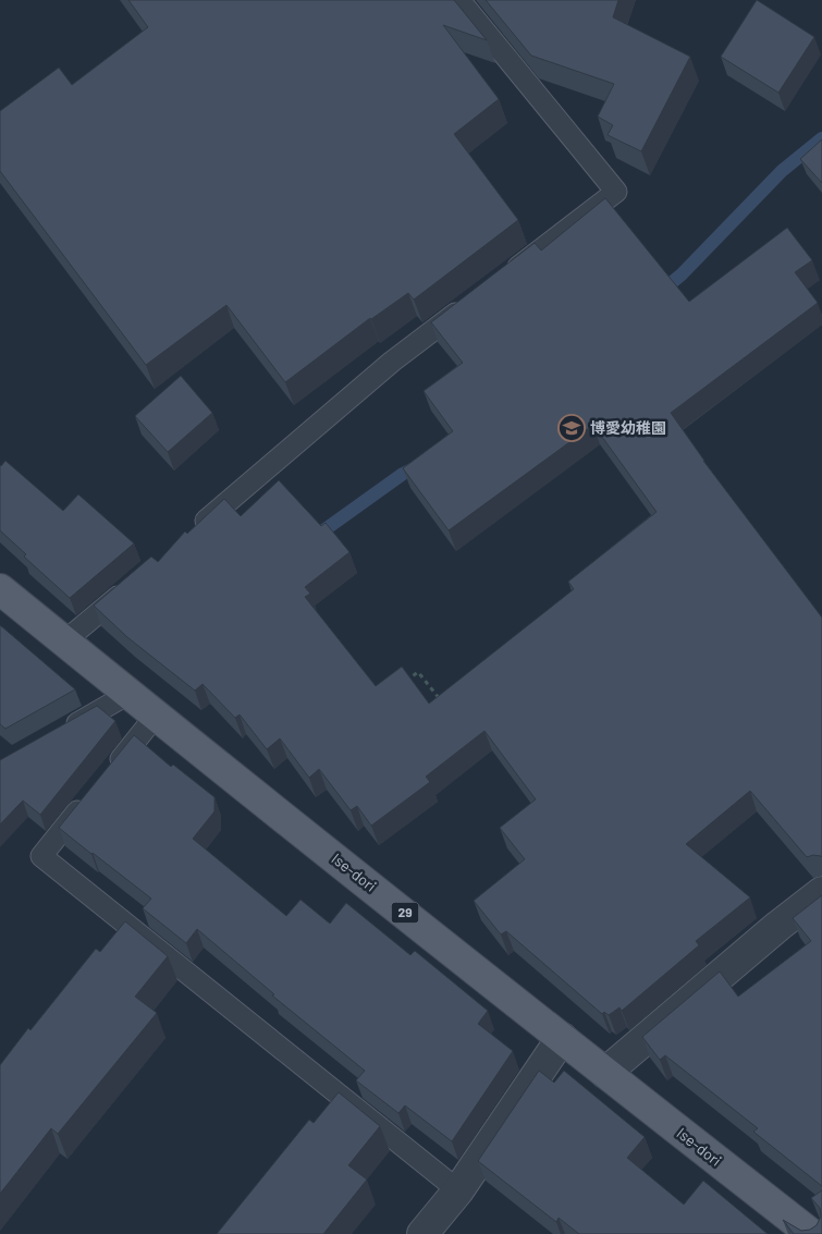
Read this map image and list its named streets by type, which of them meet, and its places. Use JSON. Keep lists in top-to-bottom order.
{
  "streets": {
    "main road": ["Ise-dori", "29"]
  },
  "places": {
    "school or university": ["博愛幼稚園"]
  }
}
